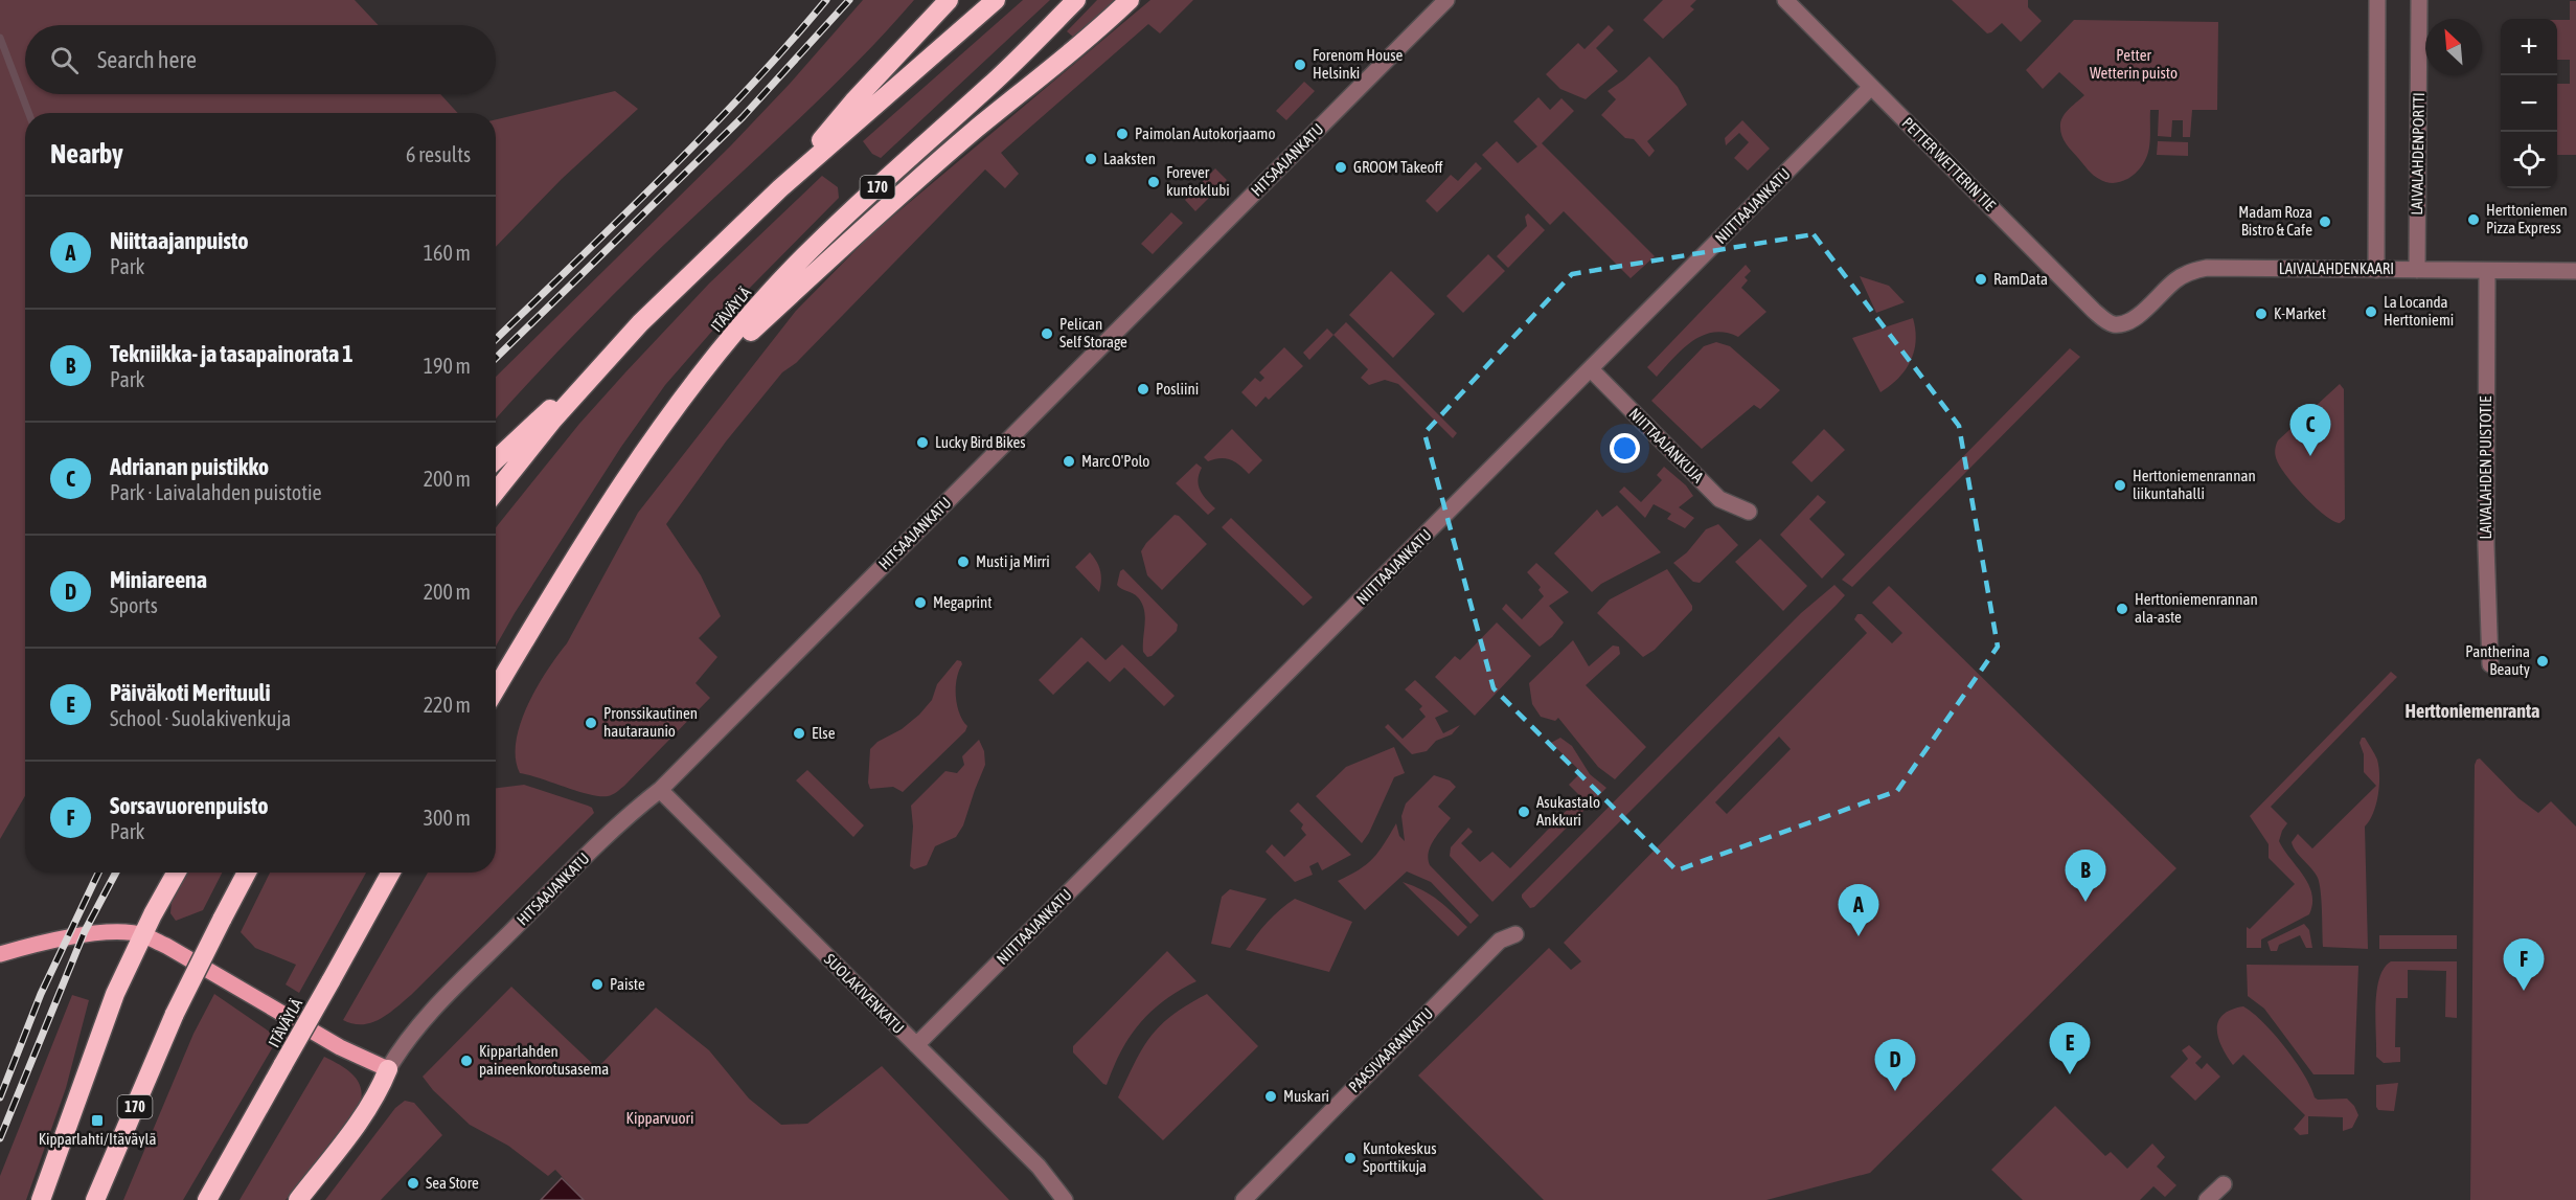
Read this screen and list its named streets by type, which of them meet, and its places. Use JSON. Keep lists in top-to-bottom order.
{
  "streets": {
    "highway": ["170", "ITÄVÄYLÄ"],
    "street": [
      "LAIVALAHDENPORTTI",
      "HITSAAJANKATU",
      "PETTER WETTERIN TIE",
      "NIITTAAJANKATU",
      "LAIVALAHDENKAARI",
      "NIITTAAJANKUJA",
      "LAIVALAHDEN PUISTOTIE",
      "SUOLAKIVENKATU",
      "PAASIVAARANKATU"
    ]
  },
  "crossings": [
    ["LAIVALAHDENPORTTI", "LAIVALAHDENKAARI"],
    ["HITSAAJANKATU", "SUOLAKIVENKATU"],
    ["PETTER WETTERIN TIE", "NIITTAAJANKATU"],
    ["PETTER WETTERIN TIE", "LAIVALAHDENKAARI"],
    ["NIITTAAJANKATU", "NIITTAAJANKUJA"],
    ["NIITTAAJANKATU", "SUOLAKIVENKATU"],
    ["LAIVALAHDENKAARI", "LAIVALAHDEN PUISTOTIE"]
  ],
  "districts": ["Herttoniemenranta"],
  "parks": ["Petter Wetterin puisto", "Kipparvuori"],
  "places": {
    "other": [
      "Forenom House Helsinki",
      "Paimolan Autokorjaamo",
      "Laaksten",
      "GROOM Takeoff",
      "Forever kuntoklubi",
      "Herttoniemen Pizza Express",
      "Madam Roza Bistro & Cafe",
      "RamData",
      "La Locanda Herttoniemi",
      "K-Market",
      "Pelican Self Storage",
      "Posliini",
      "Lucky Bird Bikes",
      "Marc O'Polo",
      "Herttoniemenrannan liikuntahalli",
      "Musti ja Mirri",
      "Megaprint",
      "Herttoniemenrannan ala-aste",
      "Pantherina Beauty",
      "Pronssikautinen hautaraunio",
      "Else",
      "Asukastalo Ankkuri",
      "Paiste",
      "Kipparlahden paineenkorotusasema",
      "Muskari",
      "Kuntokeskus Sporttikuja",
      "Sea Store"
    ],
    "transit": ["Kipparlahti/Itäväylä"]
  },
  "north": "top left",
  "page": {
    "map_buttons": ["+", "−"],
    "search": "Search here",
    "heading": ["Nearby", "6 results"],
    "list": [
      {
        "mark": "A",
        "name": "Niittaajanpuisto",
        "note": "Park",
        "value": "160 m"
      },
      {
        "mark": "B",
        "name": "Tekniikka- ja tasapainorata 1",
        "note": "Park",
        "value": "190 m"
      },
      {
        "mark": "C",
        "name": "Adrianan puistikko",
        "note": "Park · Laivalahden puistotie",
        "value": "200 m"
      },
      {
        "mark": "D",
        "name": "Miniareena",
        "note": "Sports",
        "value": "200 m"
      },
      {
        "mark": "E",
        "name": "Päiväkoti Merituuli",
        "note": "School · Suolakivenkuja",
        "value": "220 m"
      },
      {
        "mark": "F",
        "name": "Sorsavuorenpuisto",
        "note": "Park",
        "value": "300 m"
      }
    ],
    "pins": [
      "C",
      "B",
      "A",
      "F",
      "E",
      "D"
    ]
  }
}
